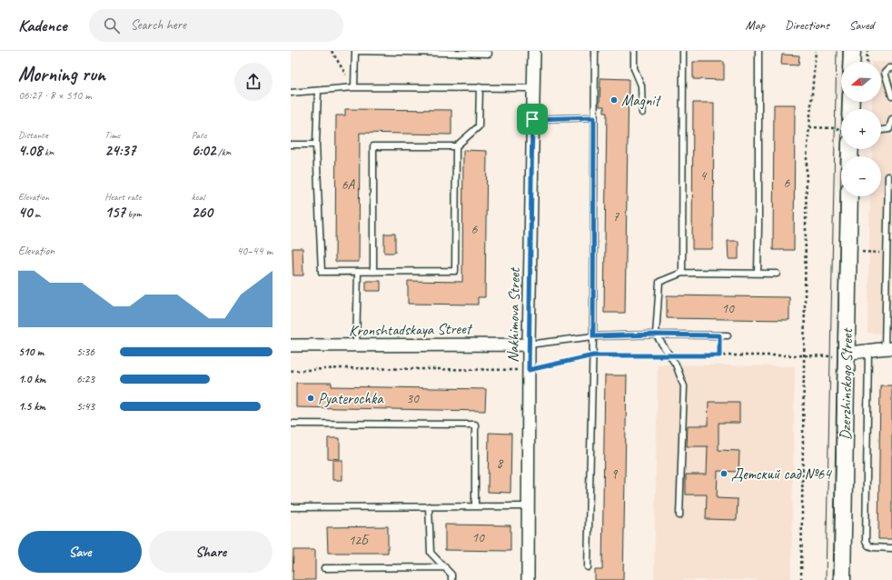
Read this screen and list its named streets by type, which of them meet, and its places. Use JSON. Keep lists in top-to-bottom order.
{
  "streets": {
    "main road": ["Dzerzhinskogo Street"],
    "street": ["Nakhimova Street", "Kronshtadskaya Street"]
  },
  "crossings": [
    ["Nakhimova Street", "Kronshtadskaya Street"]
  ],
  "places": ["Magnit", "Pyaterochka", "Детский сад №64"],
  "house_numbers": [
    "4",
    "6",
    "6А",
    "7",
    "6",
    "10",
    "30",
    "8",
    "9",
    "10",
    "12Б"
  ],
  "north": "left",
  "page": {
    "header": "Kadence",
    "search": "Search here",
    "nav": ["Map", "Directions", "Saved"],
    "heading": ["Morning run", "06:27 · 8 × 510 m"],
    "map_buttons": ["+", "−"],
    "stats": [
      ["Distance", "4.08 km"],
      ["Time", "24:37"],
      ["Pace", "6:02 /km"],
      ["Elevation", "40 m"],
      ["Heart rate", "157 bpm"],
      ["kcal", "260"]
    ],
    "chart": ["Elevation", "40–44 m"],
    "list": [
      {
        "name": "510 m",
        "note": "5:36"
      },
      {
        "name": "1.0 km",
        "note": "6:23"
      },
      {
        "name": "1.5 km",
        "note": "5:43"
      }
    ],
    "buttons": ["Save", "Share"]
  }
}
